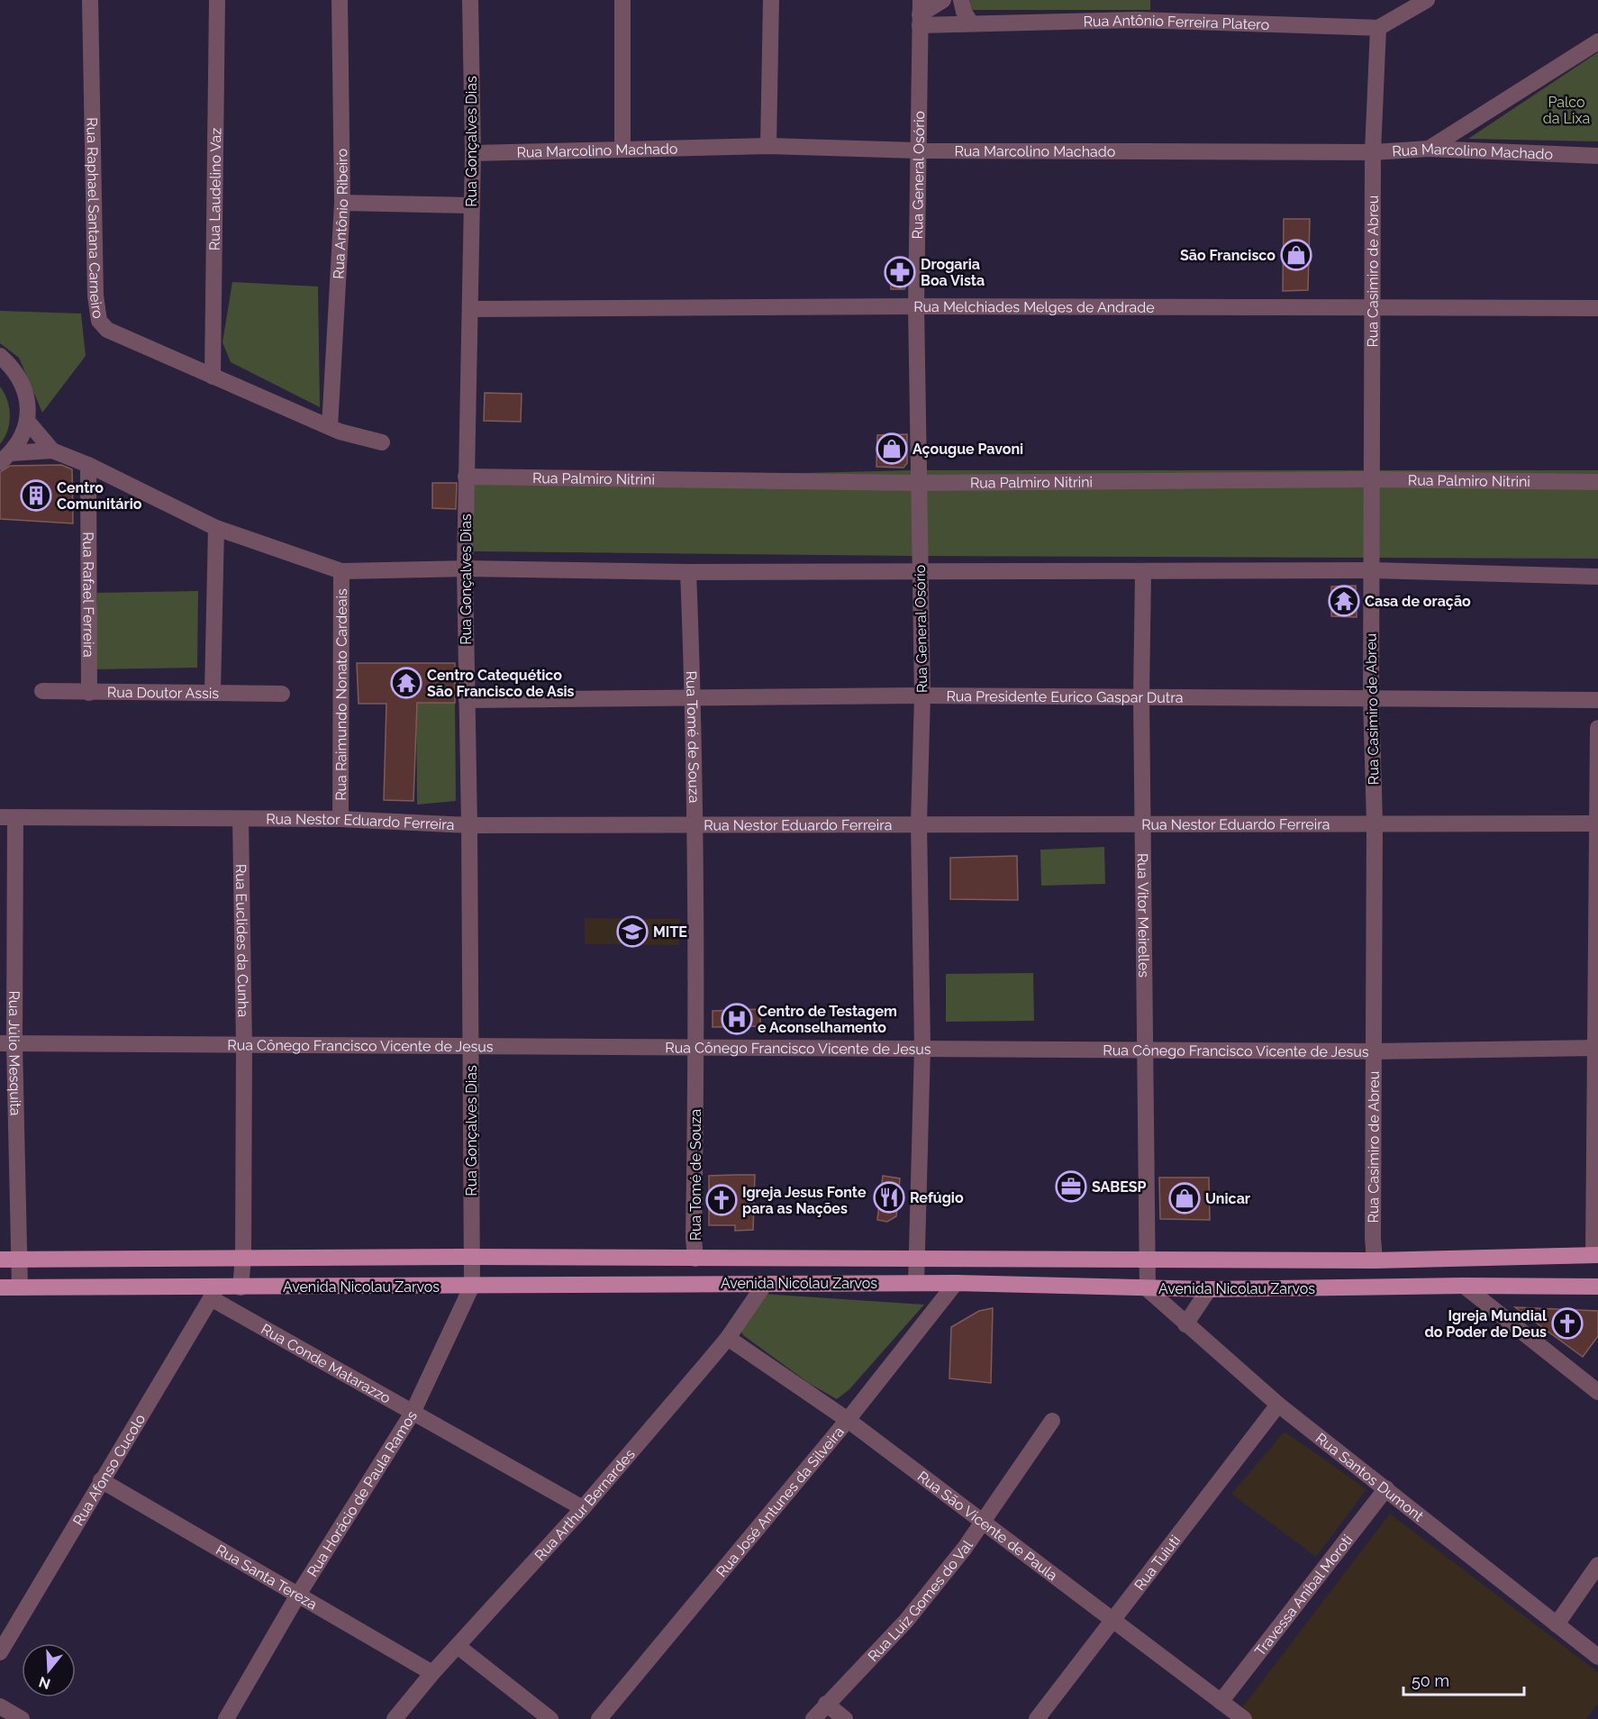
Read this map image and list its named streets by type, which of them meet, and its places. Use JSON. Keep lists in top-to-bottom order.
{
  "streets": {
    "main road": ["Avenida Nicolau Zarvos"],
    "street": [
      "Rua Antônio Ferreira Platero",
      "Rua Gonçalves Dias",
      "Rua Marcolino Machado",
      "Rua General Osório",
      "Rua Laudelino Vaz",
      "Rua Antônio Ribeiro",
      "Rua Raphael Santana Carneiro",
      "Rua Casimiro de Abreu",
      "Rua Melchiades Melges de Andrade",
      "Rua Palmiro Nitrini",
      "Rua Rafael Ferreira",
      "Rua Doutor Assis",
      "Rua Raimundo Nonato Cardeais",
      "Rua Presidente Eurico Gaspar Dutra",
      "Rua Tomé de Souza",
      "Rua Nestor Eduardo Ferreira",
      "Rua Vitor Meirelles",
      "Rua Euclides da Cunha",
      "Rua Cônego Francisco Vicente de Jesus",
      "Rua Júlio Mesquita",
      "Rua Conde Matarazzo",
      "Rua Afonso Cucolo",
      "Rua Santos Dumont",
      "Rua Horácio de Paula Ramos",
      "Rua José Antunes da Silveira",
      "Rua Arthur Bernardes",
      "Rua São Vicente de Paula",
      "Rua Tuiuti",
      "Rua Santa Tereza",
      "Travessa Aníbal Moroti",
      "Rua Luiz Gomes do Val"
    ]
  },
  "crossings": [
    ["Rua Antônio Ferreira Platero", "Rua General Osório"],
    ["Rua Antônio Ferreira Platero", "Rua Casimiro de Abreu"],
    ["Rua Gonçalves Dias", "Rua Marcolino Machado"],
    ["Rua Gonçalves Dias", "Rua Melchiades Melges de Andrade"],
    ["Rua Gonçalves Dias", "Rua Palmiro Nitrini"],
    ["Rua Gonçalves Dias", "Rua Presidente Eurico Gaspar Dutra"],
    ["Rua Gonçalves Dias", "Rua Nestor Eduardo Ferreira"],
    ["Rua Gonçalves Dias", "Rua Cônego Francisco Vicente de Jesus"],
    ["Rua Gonçalves Dias", "Avenida Nicolau Zarvos"],
    ["Rua Gonçalves Dias", "Rua Horácio de Paula Ramos"],
    ["Rua Marcolino Machado", "Rua General Osório"],
    ["Rua Marcolino Machado", "Rua Casimiro de Abreu"],
    ["Rua General Osório", "Rua Melchiades Melges de Andrade"],
    ["Rua General Osório", "Rua Palmiro Nitrini"],
    ["Rua General Osório", "Rua Presidente Eurico Gaspar Dutra"],
    ["Rua General Osório", "Rua Nestor Eduardo Ferreira"],
    ["Rua General Osório", "Rua Cônego Francisco Vicente de Jesus"],
    ["Rua General Osório", "Avenida Nicolau Zarvos"],
    ["Rua Laudelino Vaz", "Rua Raphael Santana Carneiro"],
    ["Rua Antônio Ribeiro", "Rua Raphael Santana Carneiro"],
    ["Rua Casimiro de Abreu", "Rua Melchiades Melges de Andrade"],
    ["Rua Casimiro de Abreu", "Rua Palmiro Nitrini"],
    ["Rua Casimiro de Abreu", "Rua Presidente Eurico Gaspar Dutra"],
    ["Rua Casimiro de Abreu", "Rua Nestor Eduardo Ferreira"],
    ["Rua Casimiro de Abreu", "Rua Cônego Francisco Vicente de Jesus"],
    ["Rua Casimiro de Abreu", "Avenida Nicolau Zarvos"],
    ["Rua Rafael Ferreira", "Rua Doutor Assis"],
    ["Rua Raimundo Nonato Cardeais", "Rua Nestor Eduardo Ferreira"],
    ["Rua Presidente Eurico Gaspar Dutra", "Rua Tomé de Souza"],
    ["Rua Presidente Eurico Gaspar Dutra", "Rua Vitor Meirelles"],
    ["Rua Tomé de Souza", "Rua Nestor Eduardo Ferreira"],
    ["Rua Tomé de Souza", "Rua Cônego Francisco Vicente de Jesus"],
    ["Rua Tomé de Souza", "Avenida Nicolau Zarvos"],
    ["Rua Nestor Eduardo Ferreira", "Rua Vitor Meirelles"],
    ["Rua Nestor Eduardo Ferreira", "Rua Euclides da Cunha"],
    ["Rua Nestor Eduardo Ferreira", "Rua Júlio Mesquita"],
    ["Rua Vitor Meirelles", "Rua Cônego Francisco Vicente de Jesus"],
    ["Rua Vitor Meirelles", "Avenida Nicolau Zarvos"],
    ["Rua Vitor Meirelles", "Rua Santos Dumont"],
    ["Rua Euclides da Cunha", "Rua Cônego Francisco Vicente de Jesus"],
    ["Rua Euclides da Cunha", "Avenida Nicolau Zarvos"],
    ["Rua Cônego Francisco Vicente de Jesus", "Rua Júlio Mesquita"],
    ["Rua Júlio Mesquita", "Avenida Nicolau Zarvos"],
    ["Avenida Nicolau Zarvos", "Rua Conde Matarazzo"],
    ["Avenida Nicolau Zarvos", "Rua Afonso Cucolo"],
    ["Avenida Nicolau Zarvos", "Rua Santos Dumont"],
    ["Avenida Nicolau Zarvos", "Rua Horácio de Paula Ramos"],
    ["Avenida Nicolau Zarvos", "Rua José Antunes da Silveira"],
    ["Avenida Nicolau Zarvos", "Rua Arthur Bernardes"],
    ["Rua Conde Matarazzo", "Rua Afonso Cucolo"],
    ["Rua Conde Matarazzo", "Rua Horácio de Paula Ramos"],
    ["Rua Conde Matarazzo", "Rua Arthur Bernardes"],
    ["Rua Afonso Cucolo", "Rua Santa Tereza"],
    ["Rua Santos Dumont", "Rua Tuiuti"],
    ["Rua Santos Dumont", "Travessa Aníbal Moroti"],
    ["Rua Horácio de Paula Ramos", "Rua Santa Tereza"],
    ["Rua José Antunes da Silveira", "Rua São Vicente de Paula"],
    ["Rua Arthur Bernardes", "Rua São Vicente de Paula"],
    ["Rua Arthur Bernardes", "Rua Santa Tereza"],
    ["Rua São Vicente de Paula", "Rua Tuiuti"],
    ["Rua São Vicente de Paula", "Travessa Aníbal Moroti"],
    ["Rua São Vicente de Paula", "Rua Luiz Gomes do Val"]
  ],
  "parks": ["Palco da Lixa"],
  "places": {
    "shop": ["São Francisco", "Açougue Pavoni", "Unicar"],
    "pharmacy": ["Drogaria Boa Vista"],
    "building": ["Centro Comunitário"],
    "temple": ["Casa de oração", "Centro Catequético São Francisco de Asis"],
    "school or university": ["MITE"],
    "hospital": ["Centro de Testagem e Aconselhamento"],
    "office": ["SABESP"],
    "restaurant": ["Refúgio"],
    "church": ["Igreja Jesus Fonte para as Nações", "Igreja Mundial do Poder de Deus"]
  },
  "scale_bar": "50 m",
  "north": "bottom"
}
